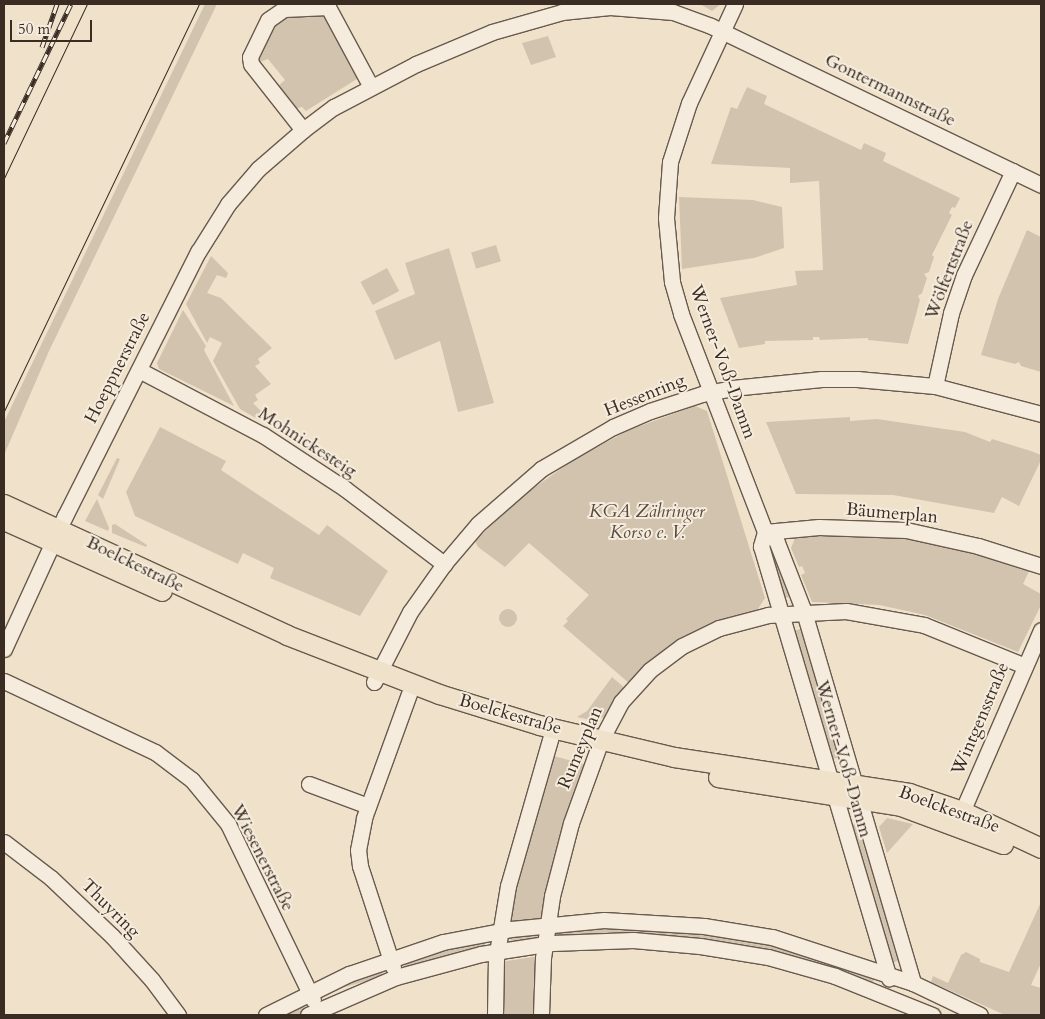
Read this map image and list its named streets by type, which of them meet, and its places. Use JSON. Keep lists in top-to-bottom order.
{
  "streets": {
    "main road": ["Boelckestraße"],
    "street": [
      "Gontermannstraße",
      "Wölfertstraße",
      "Werner-Voß-Damm",
      "Hoeppnerstraße",
      "Hessenring",
      "Mohnickesteig",
      "Bäumerplan",
      "Wintgensstraße",
      "Rumeyplan",
      "Wiesenerstraße",
      "Thuyring"
    ]
  },
  "crossings": [
    ["Gontermannstraße", "Wölfertstraße"],
    ["Gontermannstraße", "Werner-Voß-Damm"],
    ["Gontermannstraße", "Hoeppnerstraße"],
    ["Wölfertstraße", "Hessenring"],
    ["Werner-Voß-Damm", "Hoeppnerstraße"],
    ["Werner-Voß-Damm", "Hessenring"],
    ["Werner-Voß-Damm", "Bäumerplan"],
    ["Werner-Voß-Damm", "Boelckestraße"],
    ["Werner-Voß-Damm", "Rumeyplan"],
    ["Hoeppnerstraße", "Mohnickesteig"],
    ["Hoeppnerstraße", "Boelckestraße"],
    ["Hessenring", "Mohnickesteig"],
    ["Hessenring", "Boelckestraße"],
    ["Boelckestraße", "Wintgensstraße"],
    ["Boelckestraße", "Rumeyplan"]
  ],
  "parks": ["KGA Zähringer Korso e. V."],
  "scale_bar": "50 m"
}
